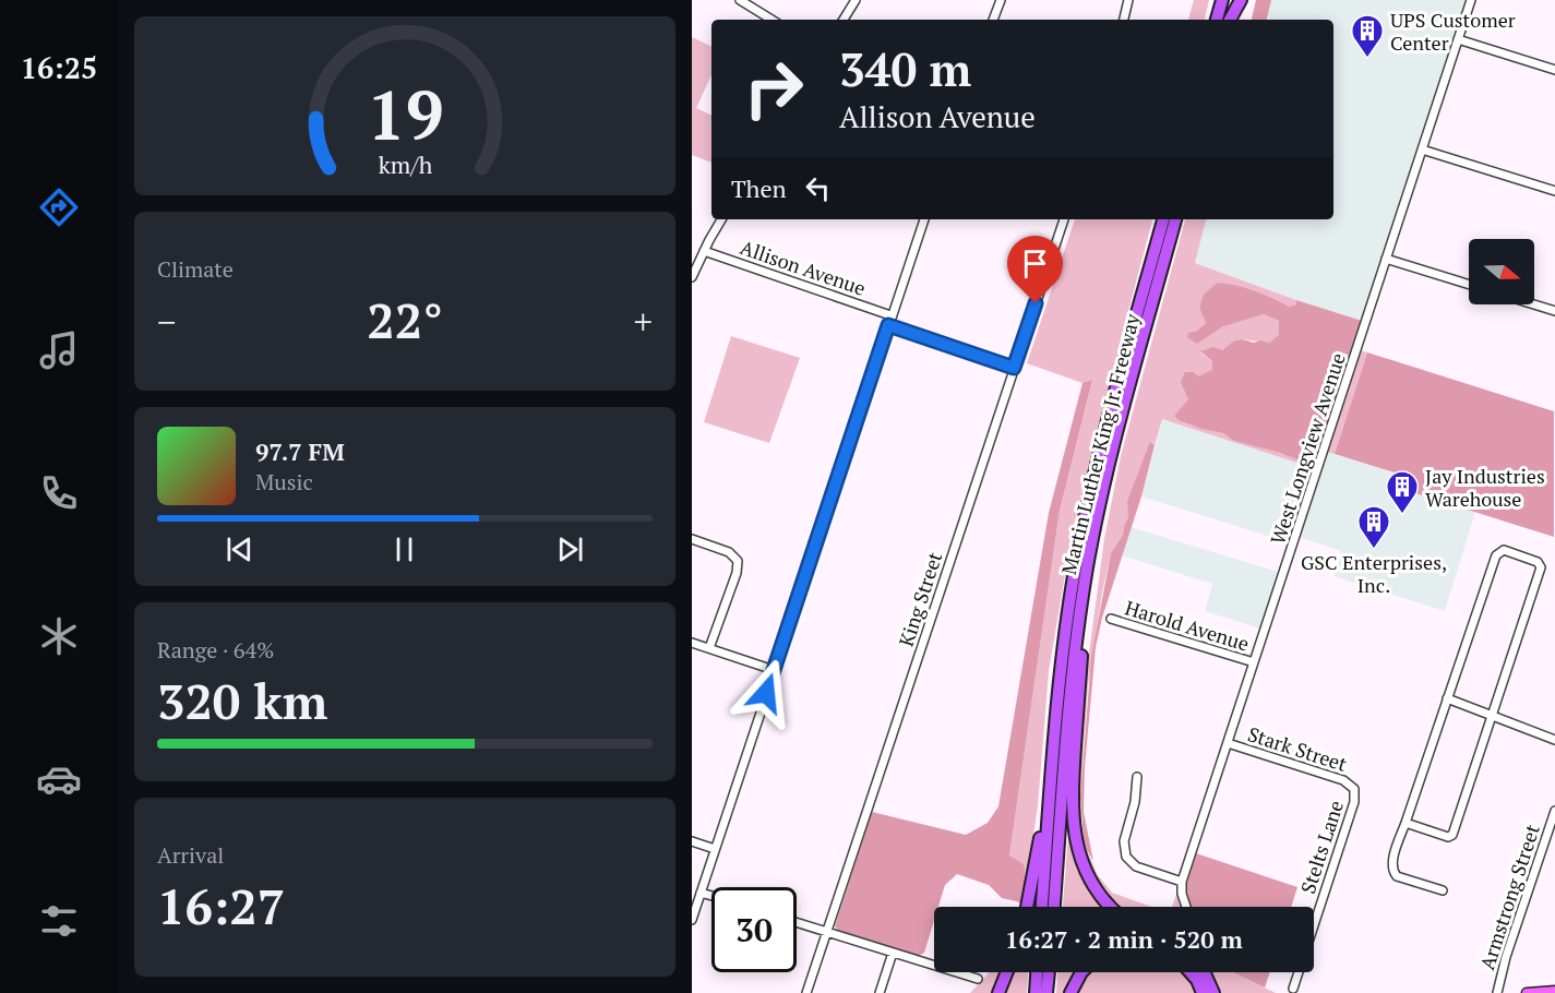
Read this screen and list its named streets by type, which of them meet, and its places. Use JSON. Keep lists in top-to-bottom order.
{
  "streets": {
    "highway": ["Martin Luther King Jr. Freeway"],
    "street": [
      "Allison Avenue",
      "West Longview Avenue",
      "King Street",
      "Harold Avenue",
      "Stark Street",
      "Stelts Lane",
      "Armstrong Street"
    ]
  },
  "crossings": [
    ["West Longview Avenue", "Harold Avenue"],
    ["West Longview Avenue", "Stark Street"],
    ["Stark Street", "Stelts Lane"]
  ],
  "places": {
    "building": ["UPS Customer Center", "Jay Industries Warehouse", "GSC Enterprises, Inc."]
  },
  "north": "right",
  "page": {
    "tabs": "16:25",
    "turn": ["340 m", "Allison Avenue"],
    "then": "Then",
    "tile": [
      "Climate",
      ["Range · 64%", "320 km"],
      ["Arrival", "16:27"]
    ],
    "heat": ["−", "22°", "+"],
    "song": ["97.7 FM", "Music"],
    "limit": "30",
    "trip": "16:27 · 2 min · 520 m",
    "gauge": ["19", "km/h"]
  }
}
